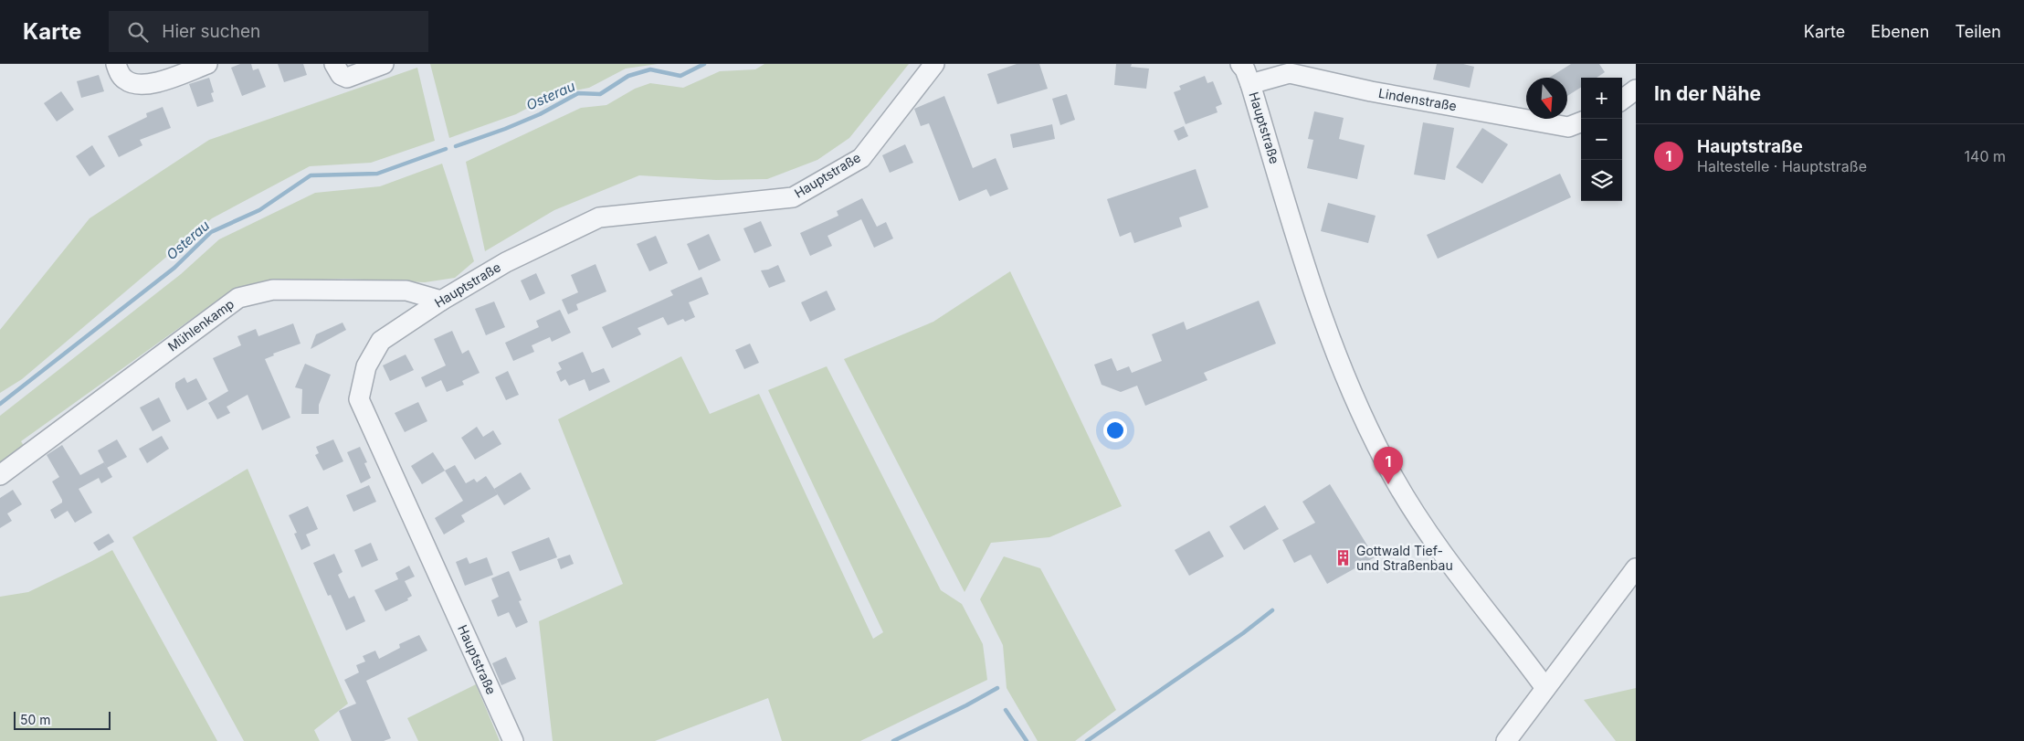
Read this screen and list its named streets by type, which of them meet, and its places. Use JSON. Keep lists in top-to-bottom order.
{
  "streets": {
    "street": ["Lindenstraße", "Hauptstraße", "Mühlenkamp"]
  },
  "crossings": [
    ["Lindenstraße", "Hauptstraße"],
    ["Hauptstraße", "Mühlenkamp"]
  ],
  "water": ["Osterau"],
  "places": {
    "building": ["Gottwald Tief- und Straßenbau"]
  },
  "scale_bar": "50 m",
  "north": "bottom",
  "page": {
    "header": "Karte",
    "search": "Hier suchen",
    "nav": ["Karte", "Ebenen", "Teilen"],
    "heading": "In der Nähe",
    "map_buttons": ["+", "−"],
    "list": [
      {
        "mark": "1",
        "name": "Hauptstraße",
        "note": "Haltestelle · Hauptstraße",
        "value": "140 m"
      }
    ],
    "pins": "1",
    "scale": "50 m"
  }
}
